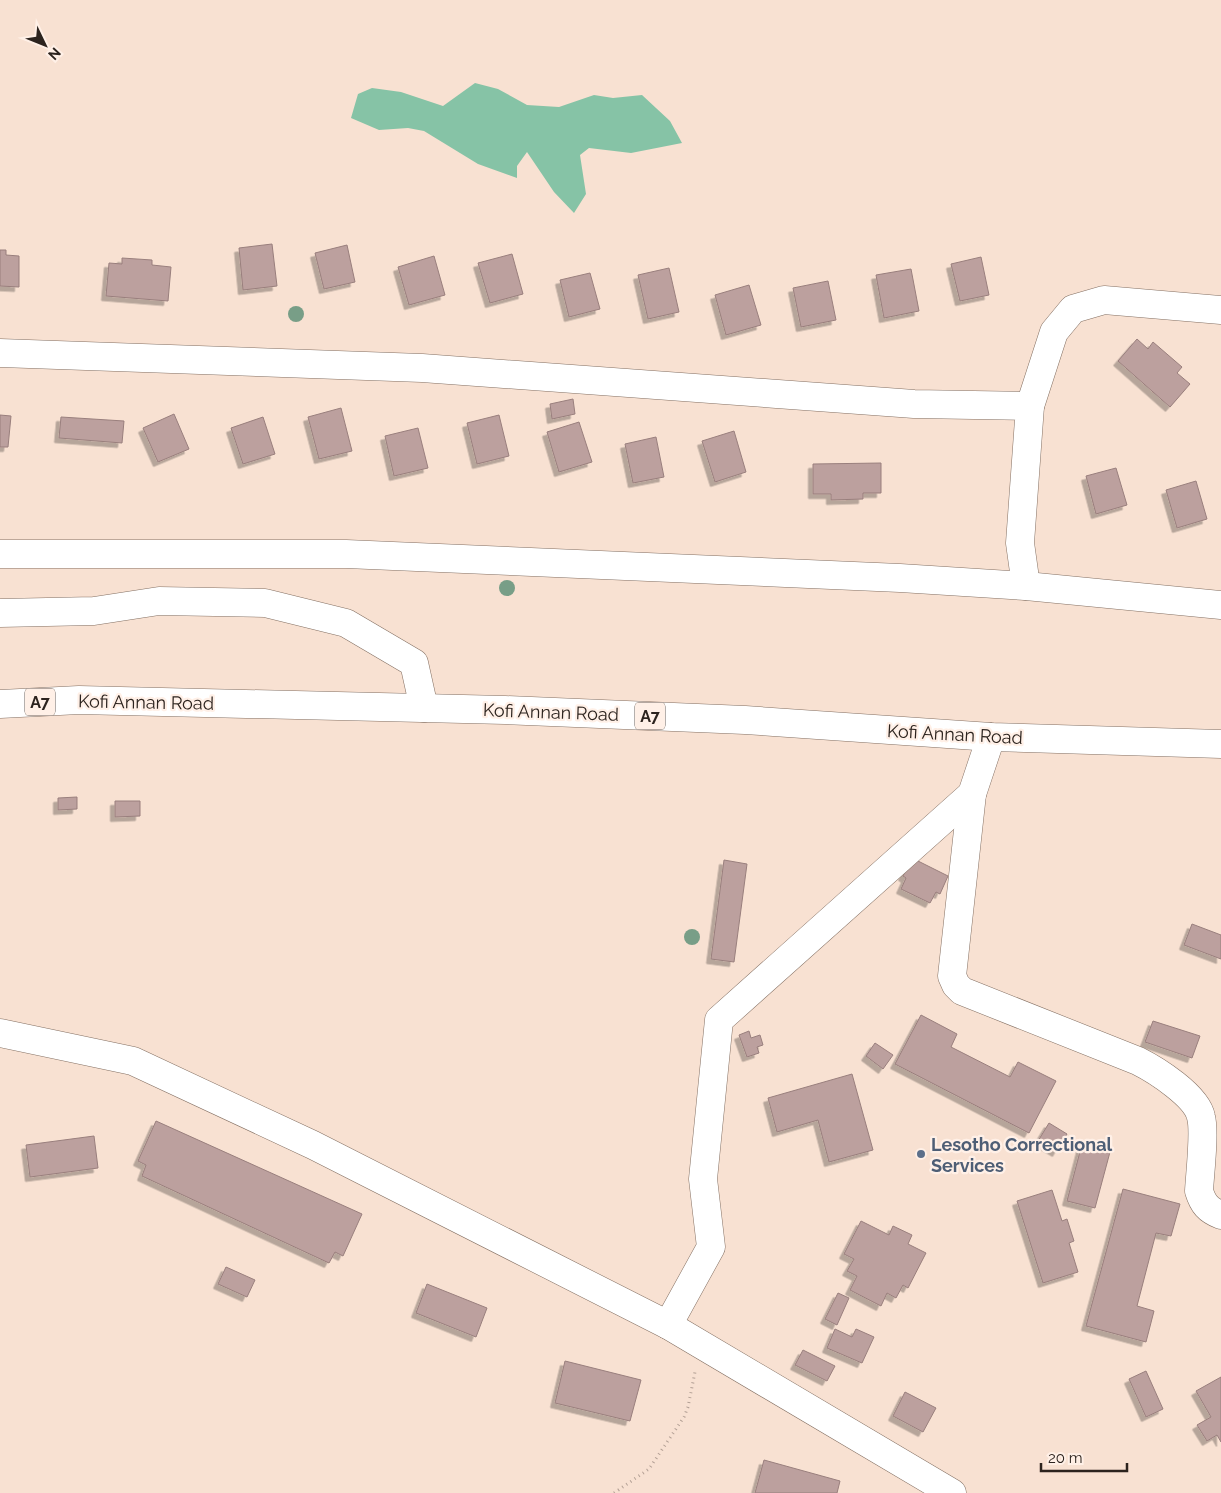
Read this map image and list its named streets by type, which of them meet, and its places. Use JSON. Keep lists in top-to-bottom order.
{
  "streets": {
    "street": ["A7", "Kofi Annan Road"]
  },
  "places": ["Lesotho Correctional Services"],
  "scale_bar": "20 m",
  "north": "bottom right"
}
